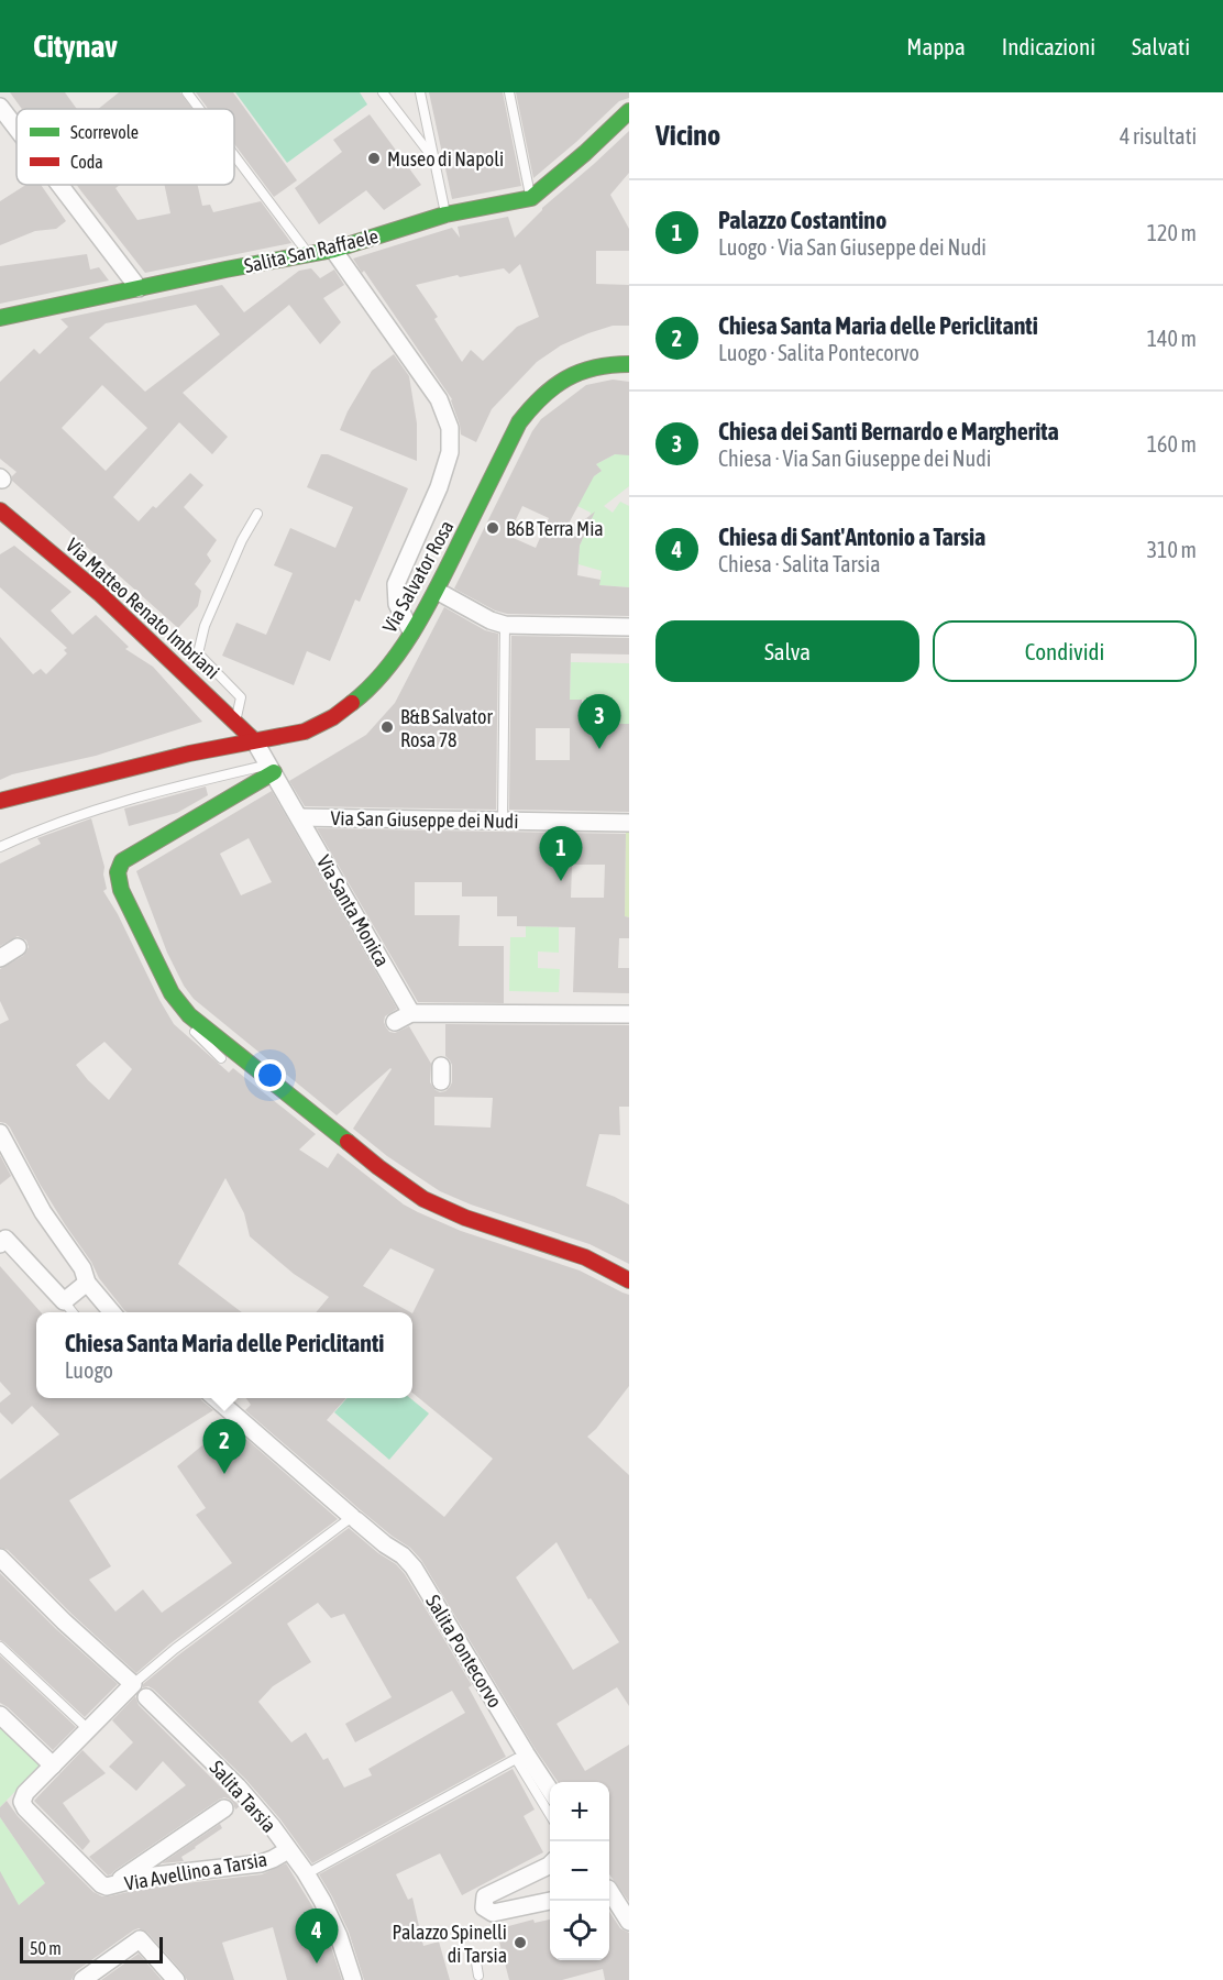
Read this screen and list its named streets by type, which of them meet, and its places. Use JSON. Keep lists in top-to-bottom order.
{
  "streets": {
    "street": [
      "Salita San Raffaele",
      "Via Salvator Rosa",
      "Via Matteo Renato Imbriani",
      "Via San Giuseppe dei Nudi",
      "Via Santa Monica",
      "Salita Pontecorvo",
      "Salita Tarsia",
      "Via Avellino a Tarsia"
    ]
  },
  "crossings": [
    ["Via Salvator Rosa", "Via Matteo Renato Imbriani"],
    ["Via Salvator Rosa", "Via Santa Monica"],
    ["Via Matteo Renato Imbriani", "Via Santa Monica"],
    ["Via San Giuseppe dei Nudi", "Via Santa Monica"],
    ["Salita Tarsia", "Via Avellino a Tarsia"]
  ],
  "places": [
    "Museo di Napoli",
    "B6B Terra Mia",
    "B&B Salvator Rosa 78",
    "Palazzo Spinelli di Tarsia"
  ],
  "legend": ["Scorrevole", "Coda"],
  "scale_bar": "50 m",
  "page": {
    "header": "Citynav",
    "nav": ["Mappa", "Indicazioni", "Salvati"],
    "heading": ["Vicino", "4 risultati"],
    "list": [
      {
        "mark": "1",
        "name": "Palazzo Costantino",
        "note": "Luogo · Via San Giuseppe dei Nudi",
        "value": "120 m"
      },
      {
        "mark": "2",
        "name": "Chiesa Santa Maria delle Periclitanti",
        "note": "Luogo · Salita Pontecorvo",
        "value": "140 m"
      },
      {
        "mark": "3",
        "name": "Chiesa dei Santi Bernardo e Margherita",
        "note": "Chiesa · Via San Giuseppe dei Nudi",
        "value": "160 m"
      },
      {
        "mark": "4",
        "name": "Chiesa di Sant'Antonio a Tarsia",
        "note": "Chiesa · Salita Tarsia",
        "value": "310 m"
      }
    ],
    "buttons": ["Salva", "Condividi"],
    "pins": [
      "3",
      "1",
      "2",
      "4"
    ],
    "popup": ["Chiesa Santa Maria delle Periclitanti", "Luogo"],
    "map_buttons": ["+", "−"],
    "scale": "50 m"
  }
}
